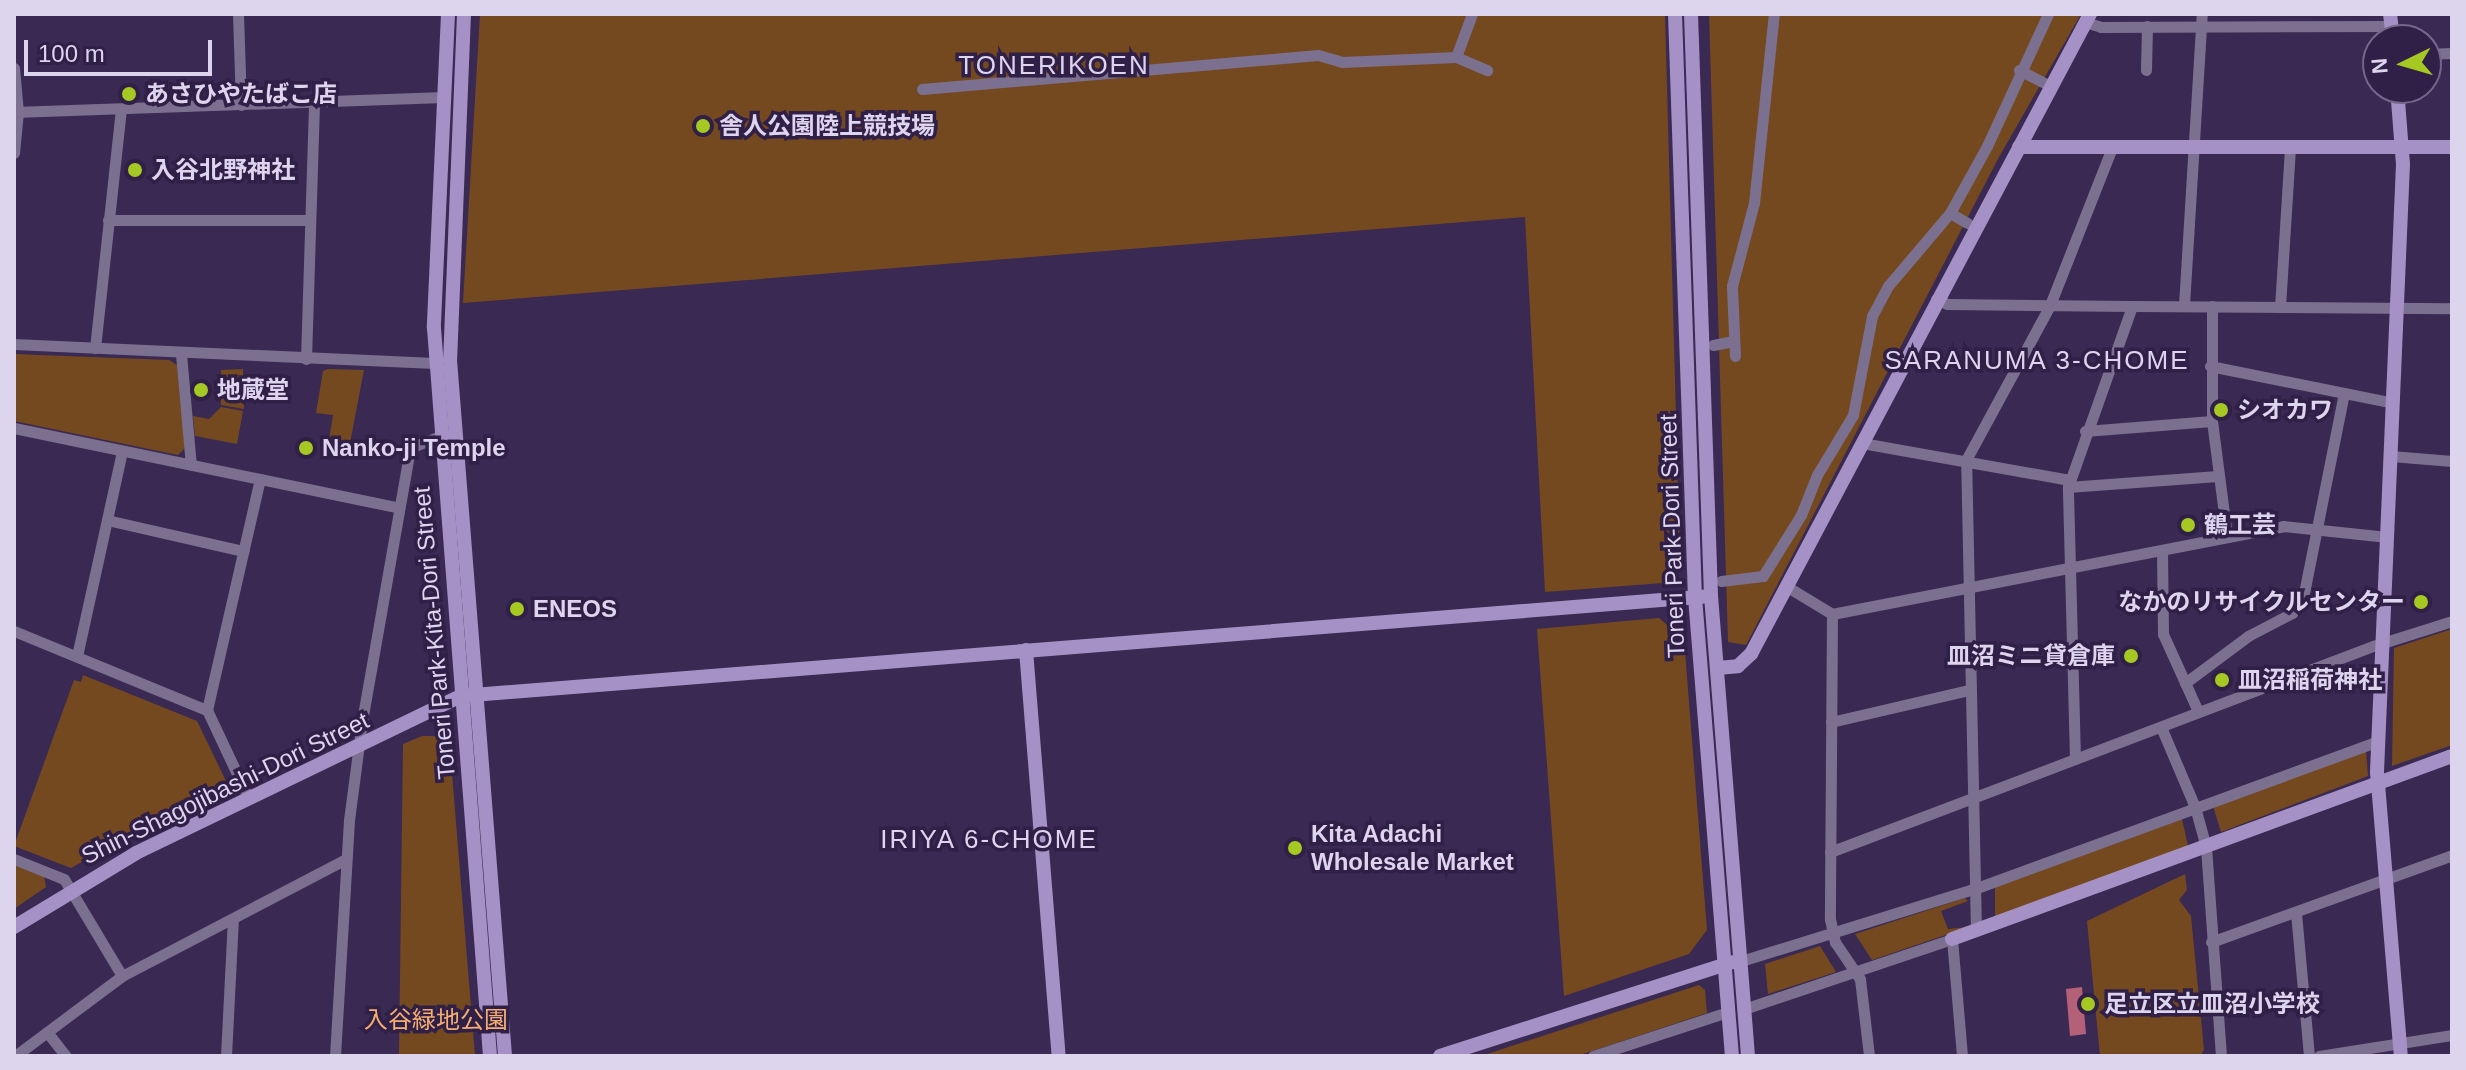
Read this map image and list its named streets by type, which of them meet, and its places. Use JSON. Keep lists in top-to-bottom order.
{
  "streets": {
    "street": ["Toneri Park-Dori Street", "Toneri Park-Kita-Dori Street", "Shin-Shagojibashi-Dori Street"]
  },
  "crossings": [
    ["Toneri Park-Kita-Dori Street", "Shin-Shagojibashi-Dori Street"]
  ],
  "districts": ["TONERIKOEN", "SARANUMA 3-CHOME", "IRIYA 6-CHOME"],
  "parks": ["入谷緑地公園"],
  "places": [
    "あさひやたばこ店",
    "舎人公園陸上競技場",
    "入谷北野神社",
    "地蔵堂",
    "シオカワ",
    "Nanko-ji Temple",
    "鶴工芸",
    "なかのリサイクルセンター",
    "ENEOS",
    "皿沼ミニ貸倉庫",
    "皿沼稲荷神社",
    "Kita Adachi Wholesale Market",
    "足立区立皿沼小学校"
  ],
  "scale_bar": "100 m",
  "north": "left"
}
